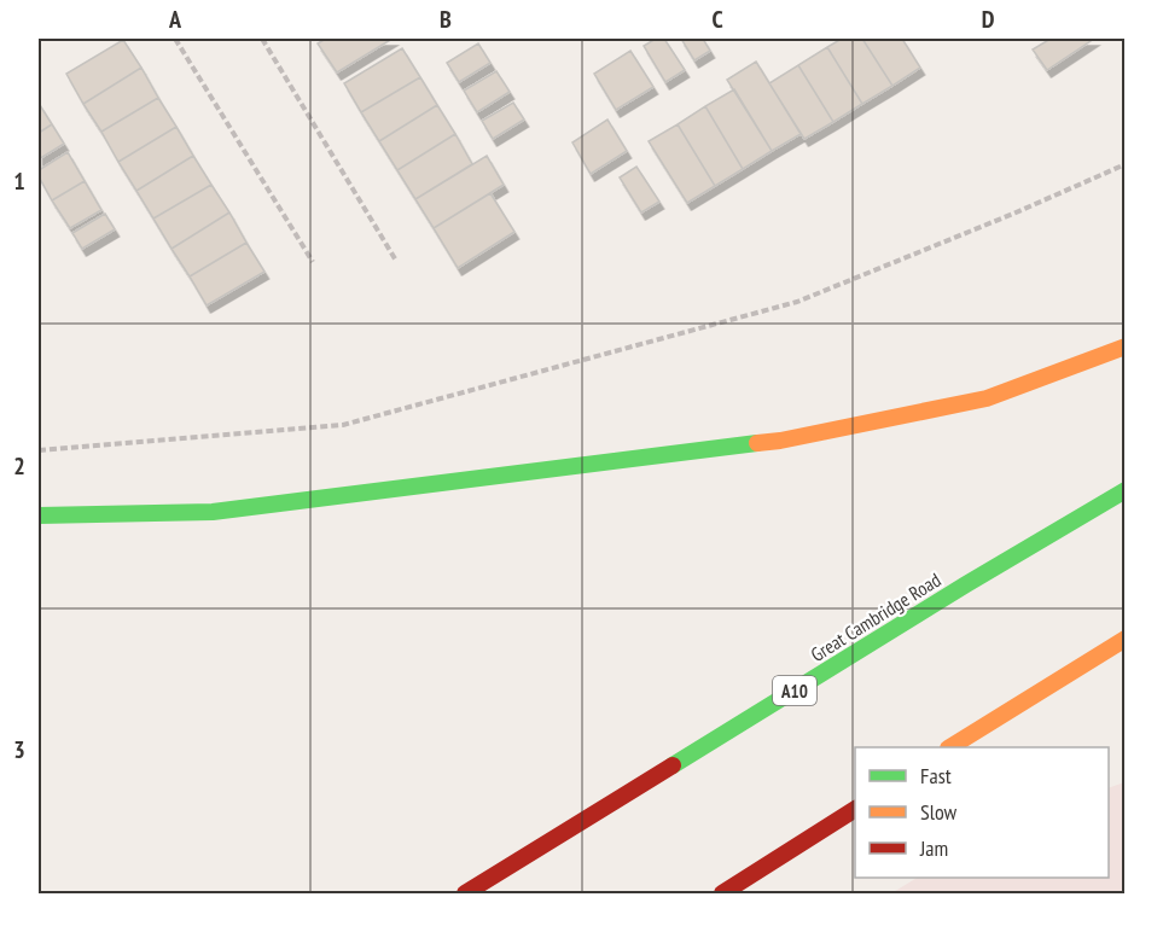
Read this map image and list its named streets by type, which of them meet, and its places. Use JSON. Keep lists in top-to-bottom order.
{
  "streets": {
    "highway": ["Great Cambridge Road", "A10"]
  },
  "legend": ["Fast", "Slow", "Jam"],
  "grid": {
    "columns": [
      "A",
      "B",
      "C",
      "D"
    ],
    "rows": ["1", "2", "3"]
  }
}
